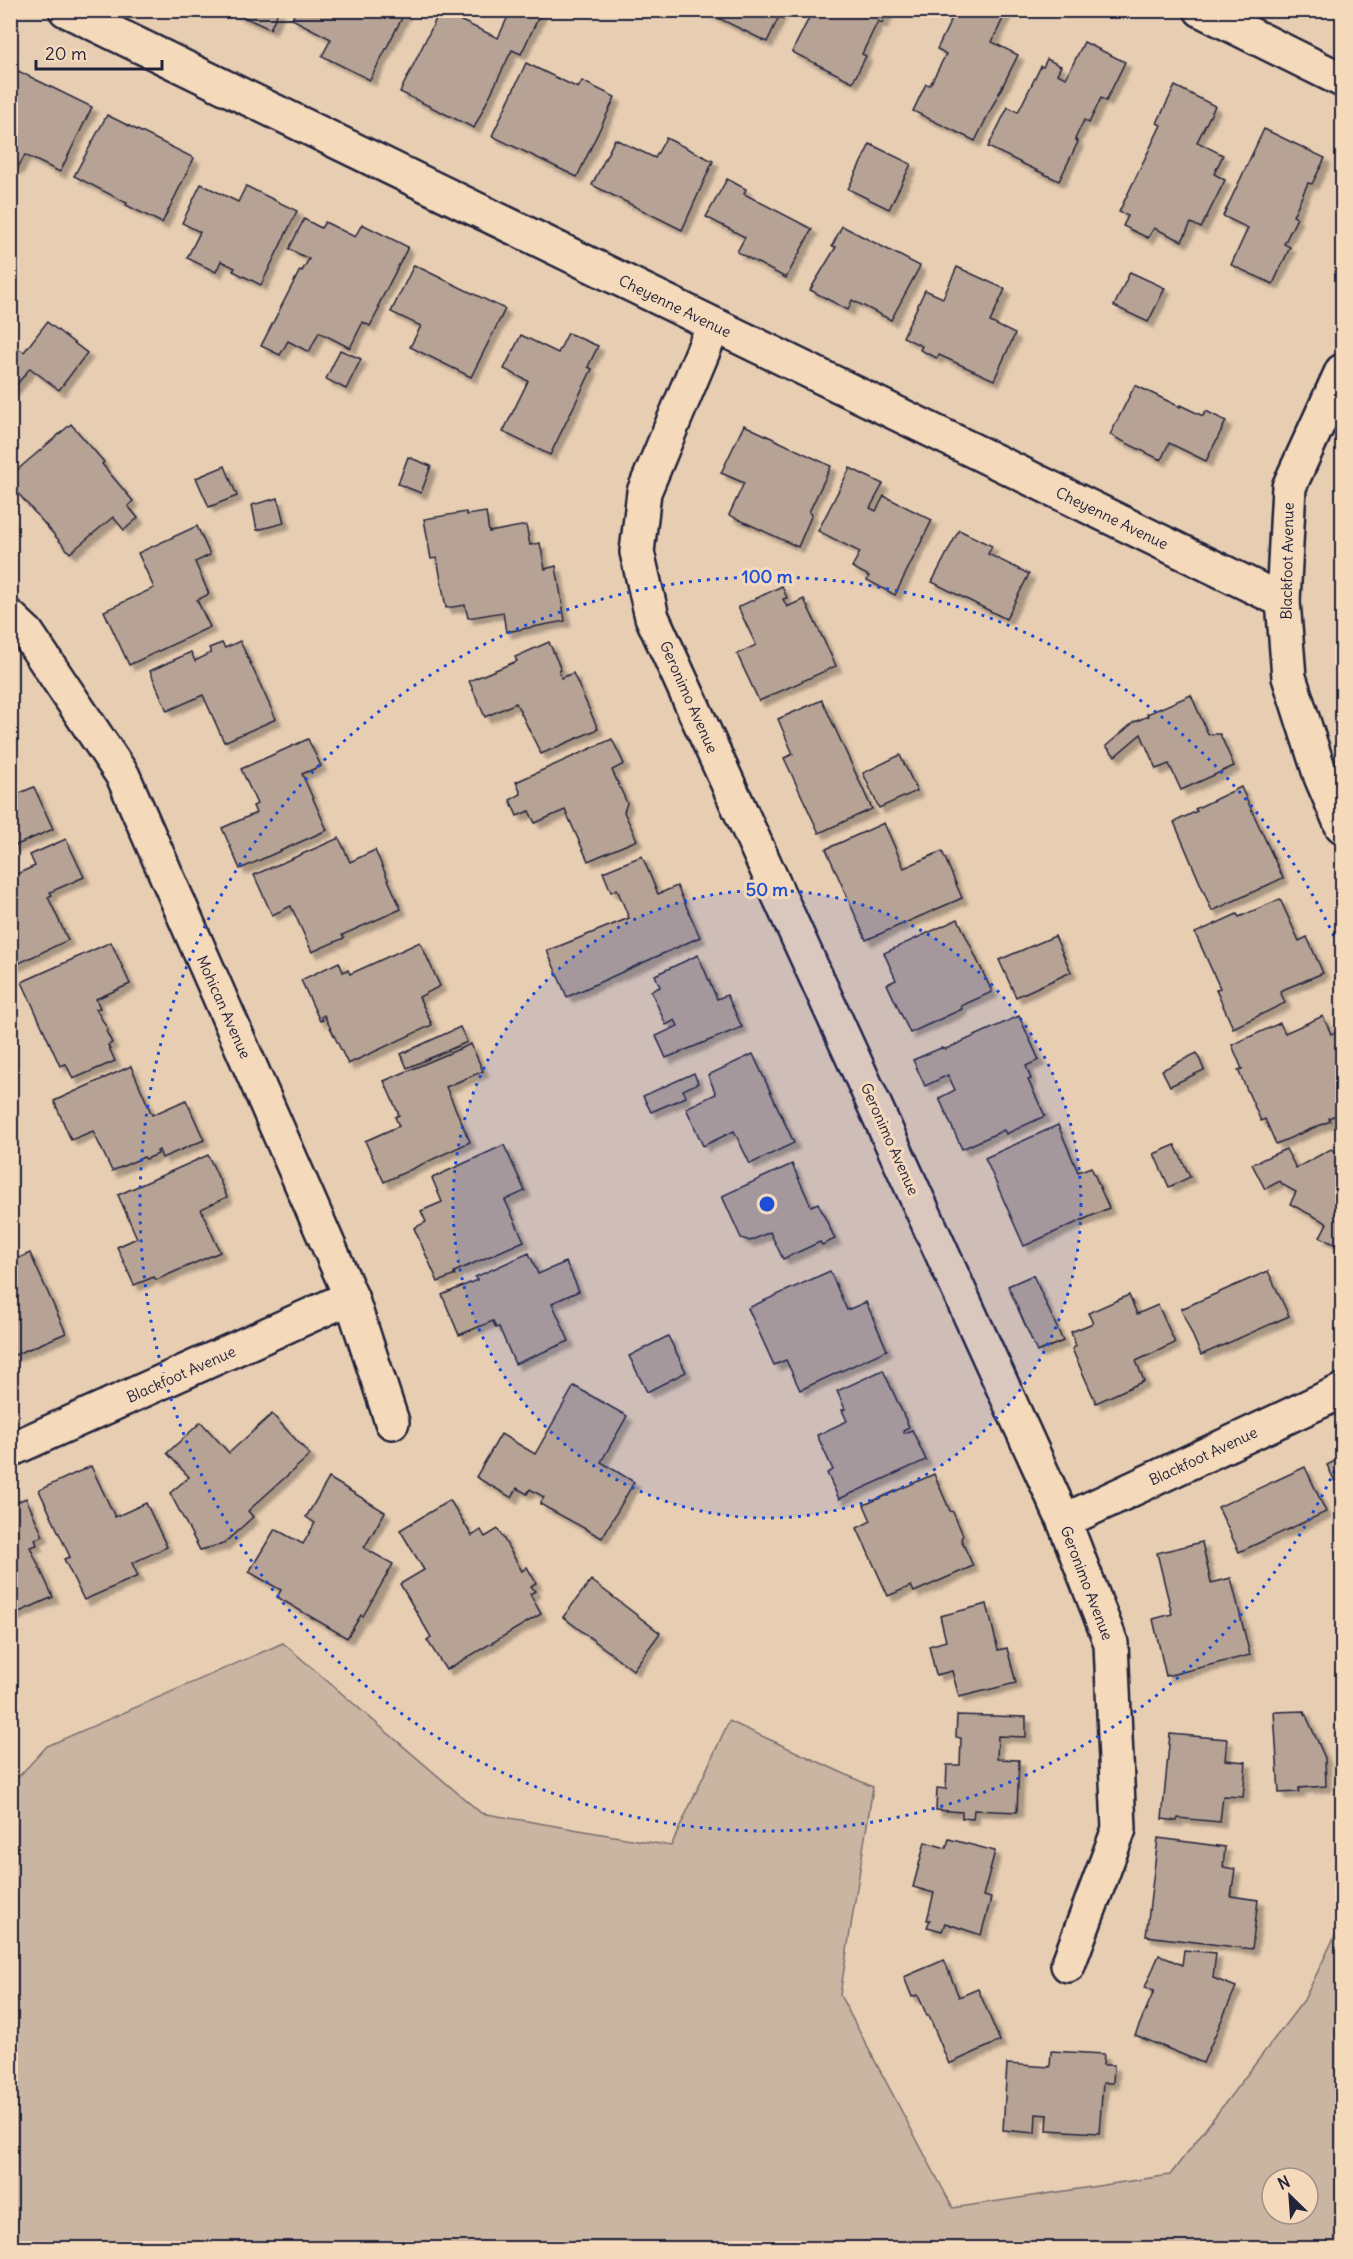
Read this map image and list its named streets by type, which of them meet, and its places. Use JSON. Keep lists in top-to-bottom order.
{
  "streets": {
    "street": [
      "Cheyenne Avenue",
      "Blackfoot Avenue",
      "Geronimo Avenue",
      "Mohican Avenue"
    ]
  },
  "crossings": [
    ["Cheyenne Avenue", "Blackfoot Avenue"],
    ["Cheyenne Avenue", "Geronimo Avenue"],
    ["Blackfoot Avenue", "Geronimo Avenue"],
    ["Blackfoot Avenue", "Mohican Avenue"]
  ],
  "scale_bar": "20 m",
  "north": "top left",
  "rings": ["100 m", "50 m"]
}
